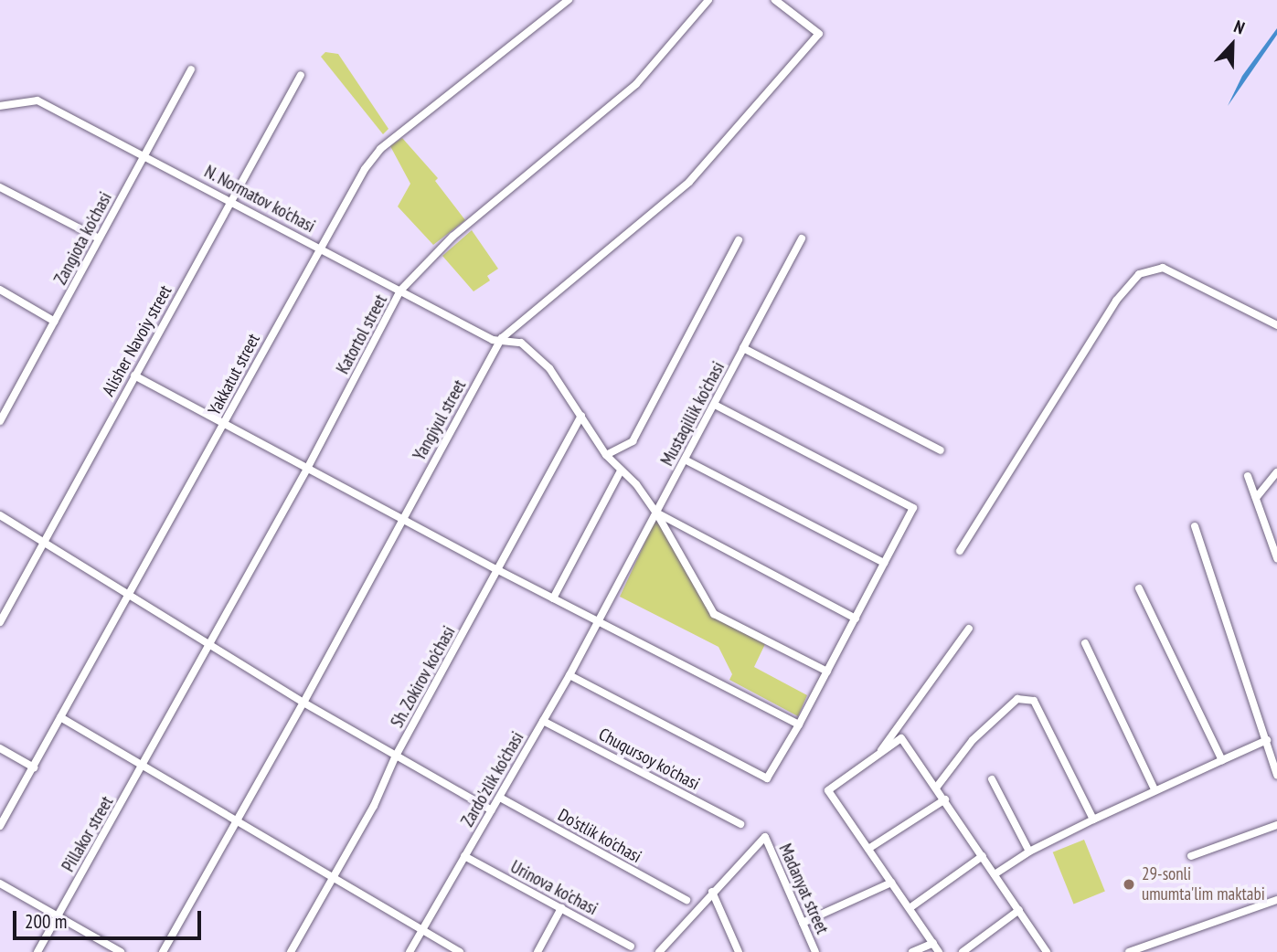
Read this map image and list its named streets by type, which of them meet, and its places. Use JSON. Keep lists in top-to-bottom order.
{
  "streets": {
    "street": [
      "N. Normatov ko'chasi",
      "Zangiota ko'chasi",
      "Katortol street",
      "Alisher Navoiy street",
      "Yakkatut street",
      "Mustaqillik ko'chasi",
      "Yangiyul street",
      "Sh. Zokirov ko'chasi",
      "Chuqursoy ko'chasi",
      "Zardo'zlik ko'chasi",
      "Pillakor street",
      "Do'stlik ko'chasi",
      "Urinova ko'chasi",
      "Madanyat street"
    ]
  },
  "crossings": [
    ["N. Normatov ko'chasi", "Zangiota ko'chasi"],
    ["N. Normatov ko'chasi", "Katortol street"],
    ["N. Normatov ko'chasi", "Alisher Navoiy street"],
    ["N. Normatov ko'chasi", "Yakkatut street"],
    ["N. Normatov ko'chasi", "Yangiyul street"],
    ["Katortol street", "Pillakor street"],
    ["Mustaqillik ko'chasi", "Zardo'zlik ko'chasi"],
    ["Chuqursoy ko'chasi", "Zardo'zlik ko'chasi"],
    ["Zardo'zlik ko'chasi", "Do'stlik ko'chasi"],
    ["Zardo'zlik ko'chasi", "Urinova ko'chasi"]
  ],
  "places": ["29-sonli umumta'lim maktabi"],
  "scale_bar": "200 m",
  "north": "top"
}
